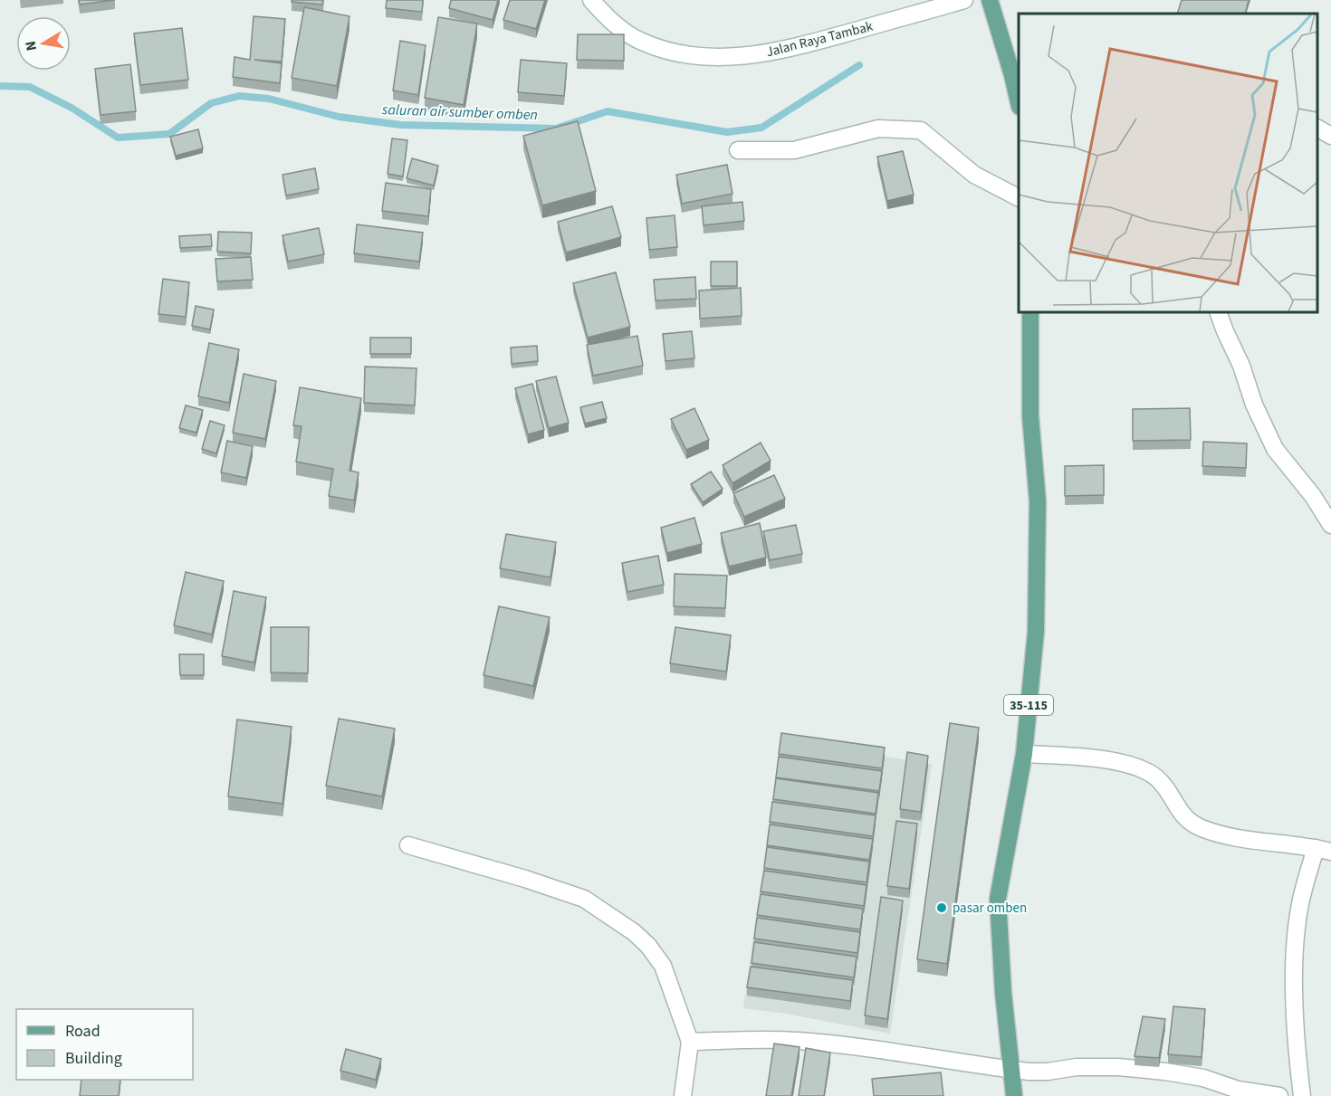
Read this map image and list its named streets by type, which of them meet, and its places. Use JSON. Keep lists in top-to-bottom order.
{
  "streets": {
    "main road": ["35-115"],
    "street": ["Jalan Raya Tambak"]
  },
  "water": ["saluran air sumber omben"],
  "places": ["pasar omben"],
  "legend": ["Road", "Building"],
  "north": "left"
}
